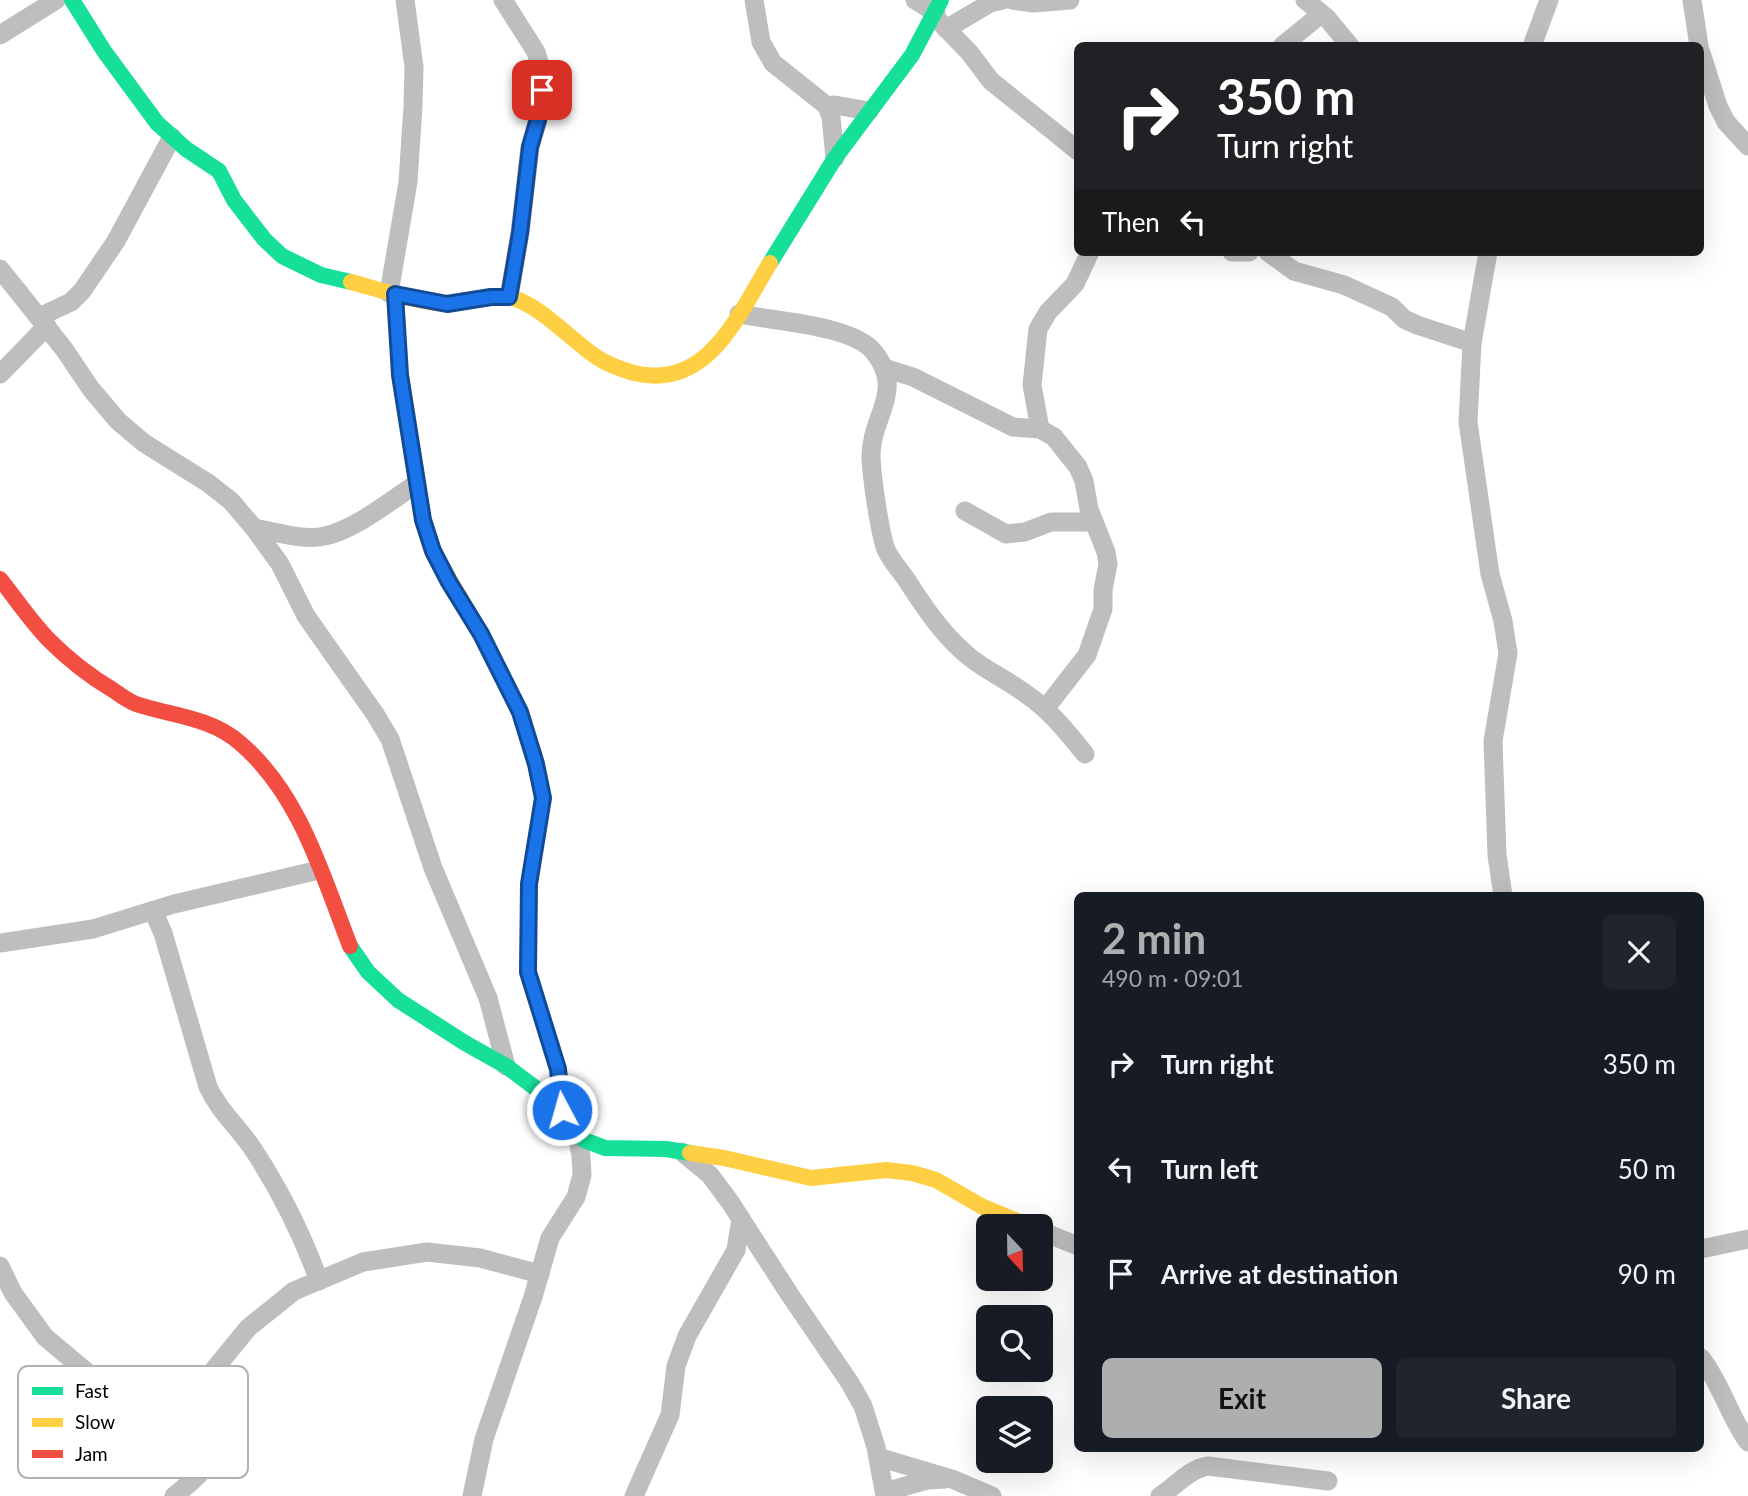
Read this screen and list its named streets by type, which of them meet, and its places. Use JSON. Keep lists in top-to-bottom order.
{
  "legend": ["Fast", "Slow", "Jam"],
  "north": "bottom",
  "page": {
    "turn": ["350 m", "Turn right"],
    "then": "Then",
    "heading": ["2 min", "490 m · 09:01"],
    "list": [
      {
        "name": "Turn right",
        "value": "350 m"
      },
      {
        "name": "Turn left",
        "value": "50 m"
      },
      {
        "name": "Arrive at destination",
        "value": "90 m"
      }
    ],
    "buttons": ["Exit", "Share"]
  }
}
